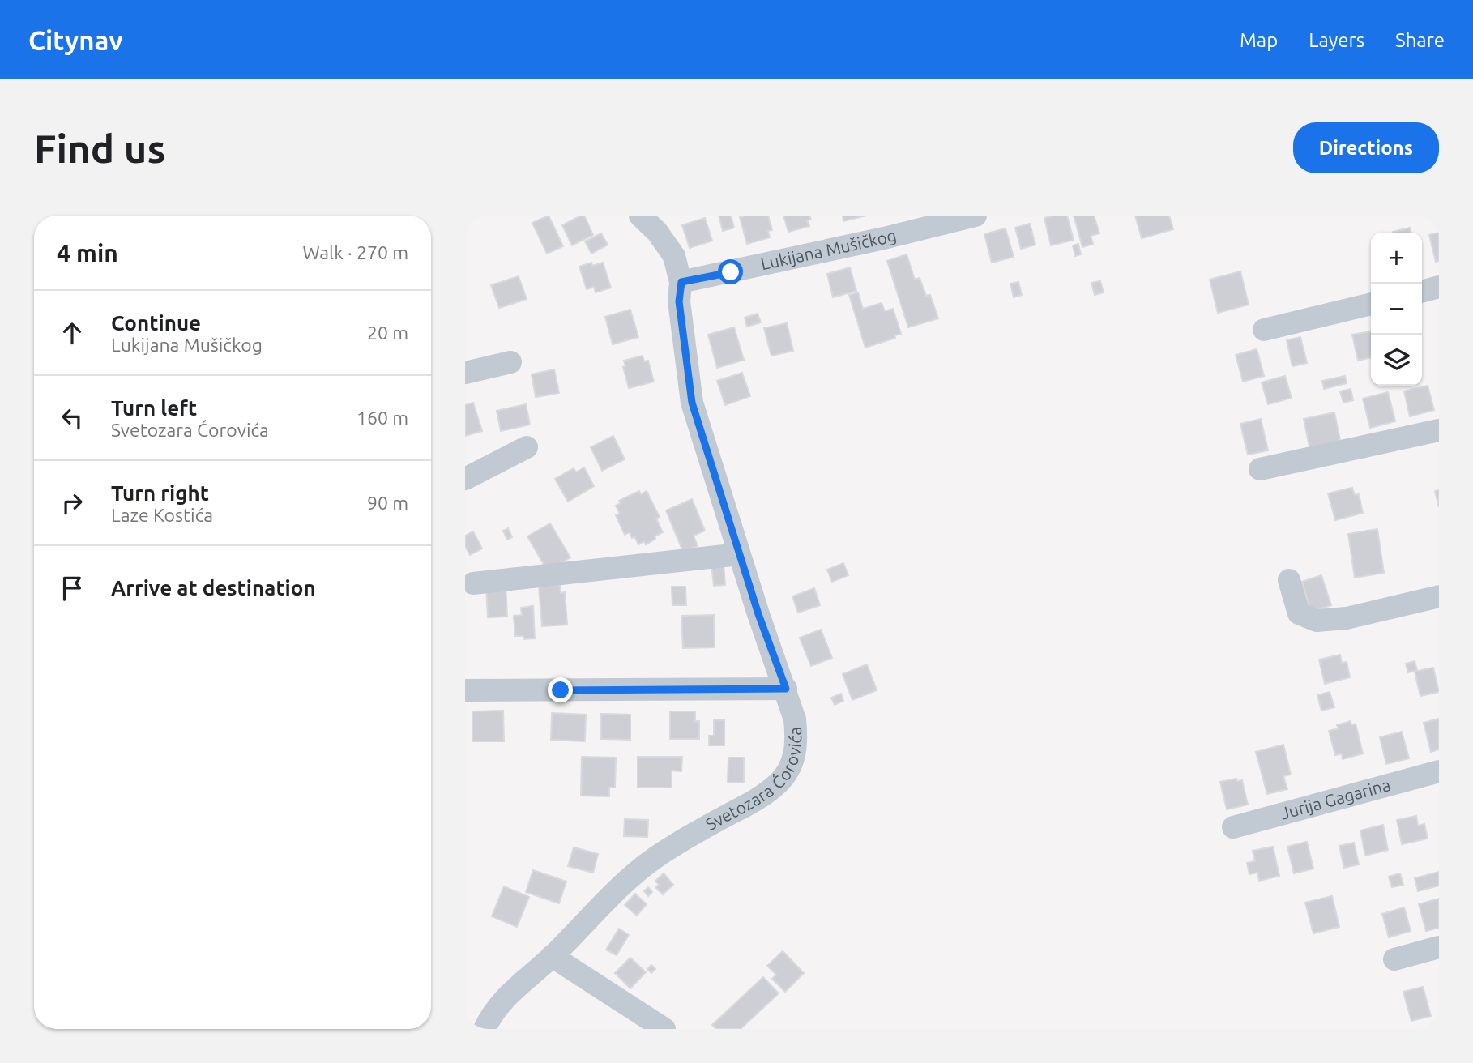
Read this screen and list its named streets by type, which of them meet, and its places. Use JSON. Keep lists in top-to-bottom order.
{
  "streets": {
    "street": ["Lukijana Mušičkog", "Svetozara Ćorovića", "Jurija Gagarina"]
  },
  "crossings": [
    ["Lukijana Mušičkog", "Svetozara Ćorovića"]
  ],
  "page": {
    "header": "Citynav",
    "nav": ["Map", "Layers", "Share"],
    "buttons": "Directions",
    "title": "Find us",
    "heading": ["4 min", "Walk · 270 m"],
    "map_buttons": ["+", "−"],
    "list": [
      ["Continue", "Lukijana Mušičkog", "20 m"],
      ["Turn left", "Svetozara Ćorovića", "160 m"],
      ["Turn right", "Laze Kostića", "90 m"],
      "Arrive at destination"
    ]
  }
}
